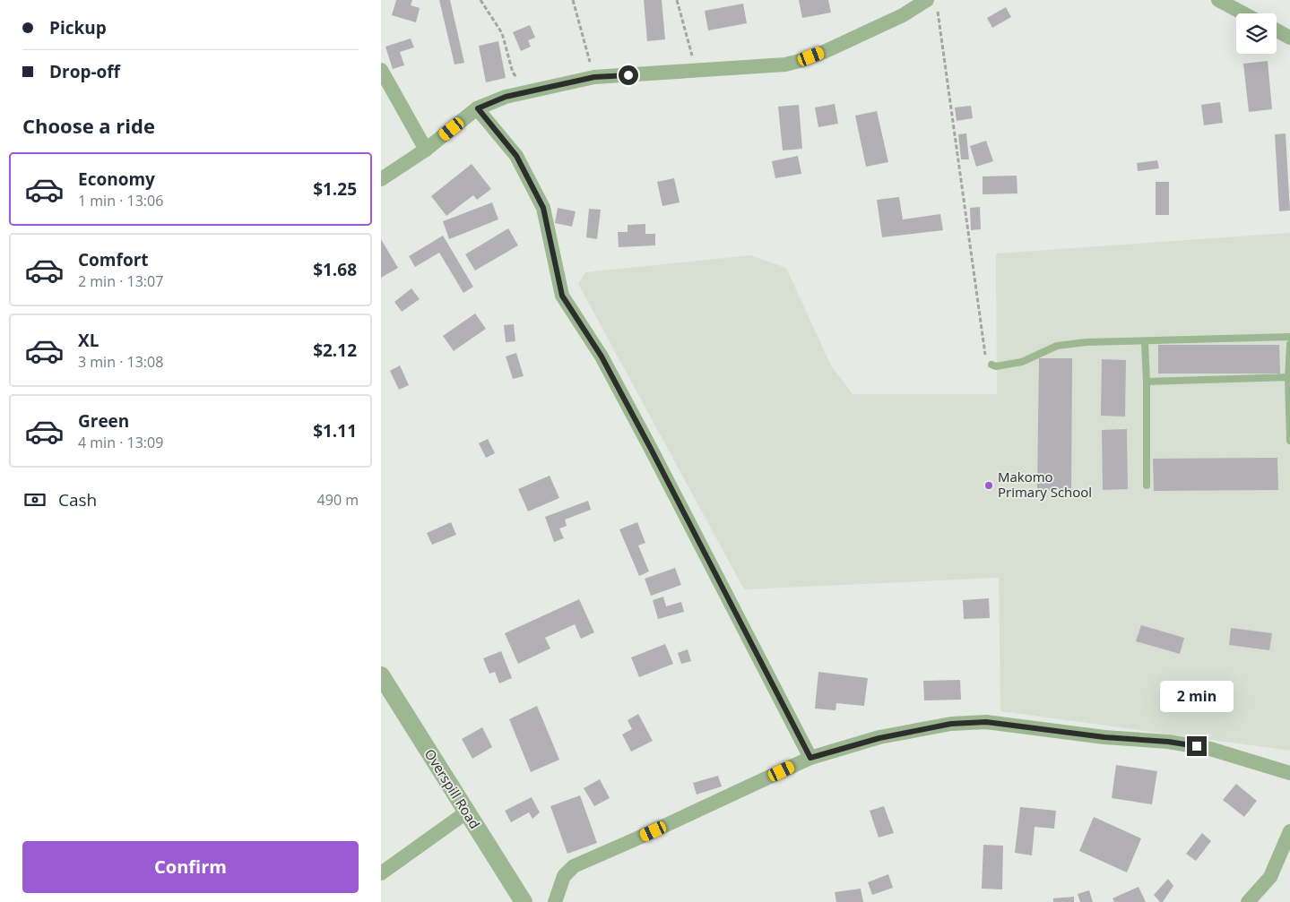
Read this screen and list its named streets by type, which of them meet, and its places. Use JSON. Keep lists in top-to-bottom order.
{
  "streets": {
    "street": ["Overspill Road"]
  },
  "places": ["Makomo Primary School"],
  "page": {
    "banner": ["Pickup", "Drop-off"],
    "heading": "Choose a ride",
    "list": [
      {
        "name": "Economy",
        "note": "1 min · 13:06",
        "value": "$1.25"
      },
      {
        "name": "Comfort",
        "note": "2 min · 13:07",
        "value": "$1.68"
      },
      {
        "name": "XL",
        "note": "3 min · 13:08",
        "value": "$2.12"
      },
      {
        "name": "Green",
        "note": "4 min · 13:09",
        "value": "$1.11"
      }
    ],
    "pay": ["Cash", "490 m"],
    "bubble": "2 min",
    "buttons": "Confirm"
  }
}
